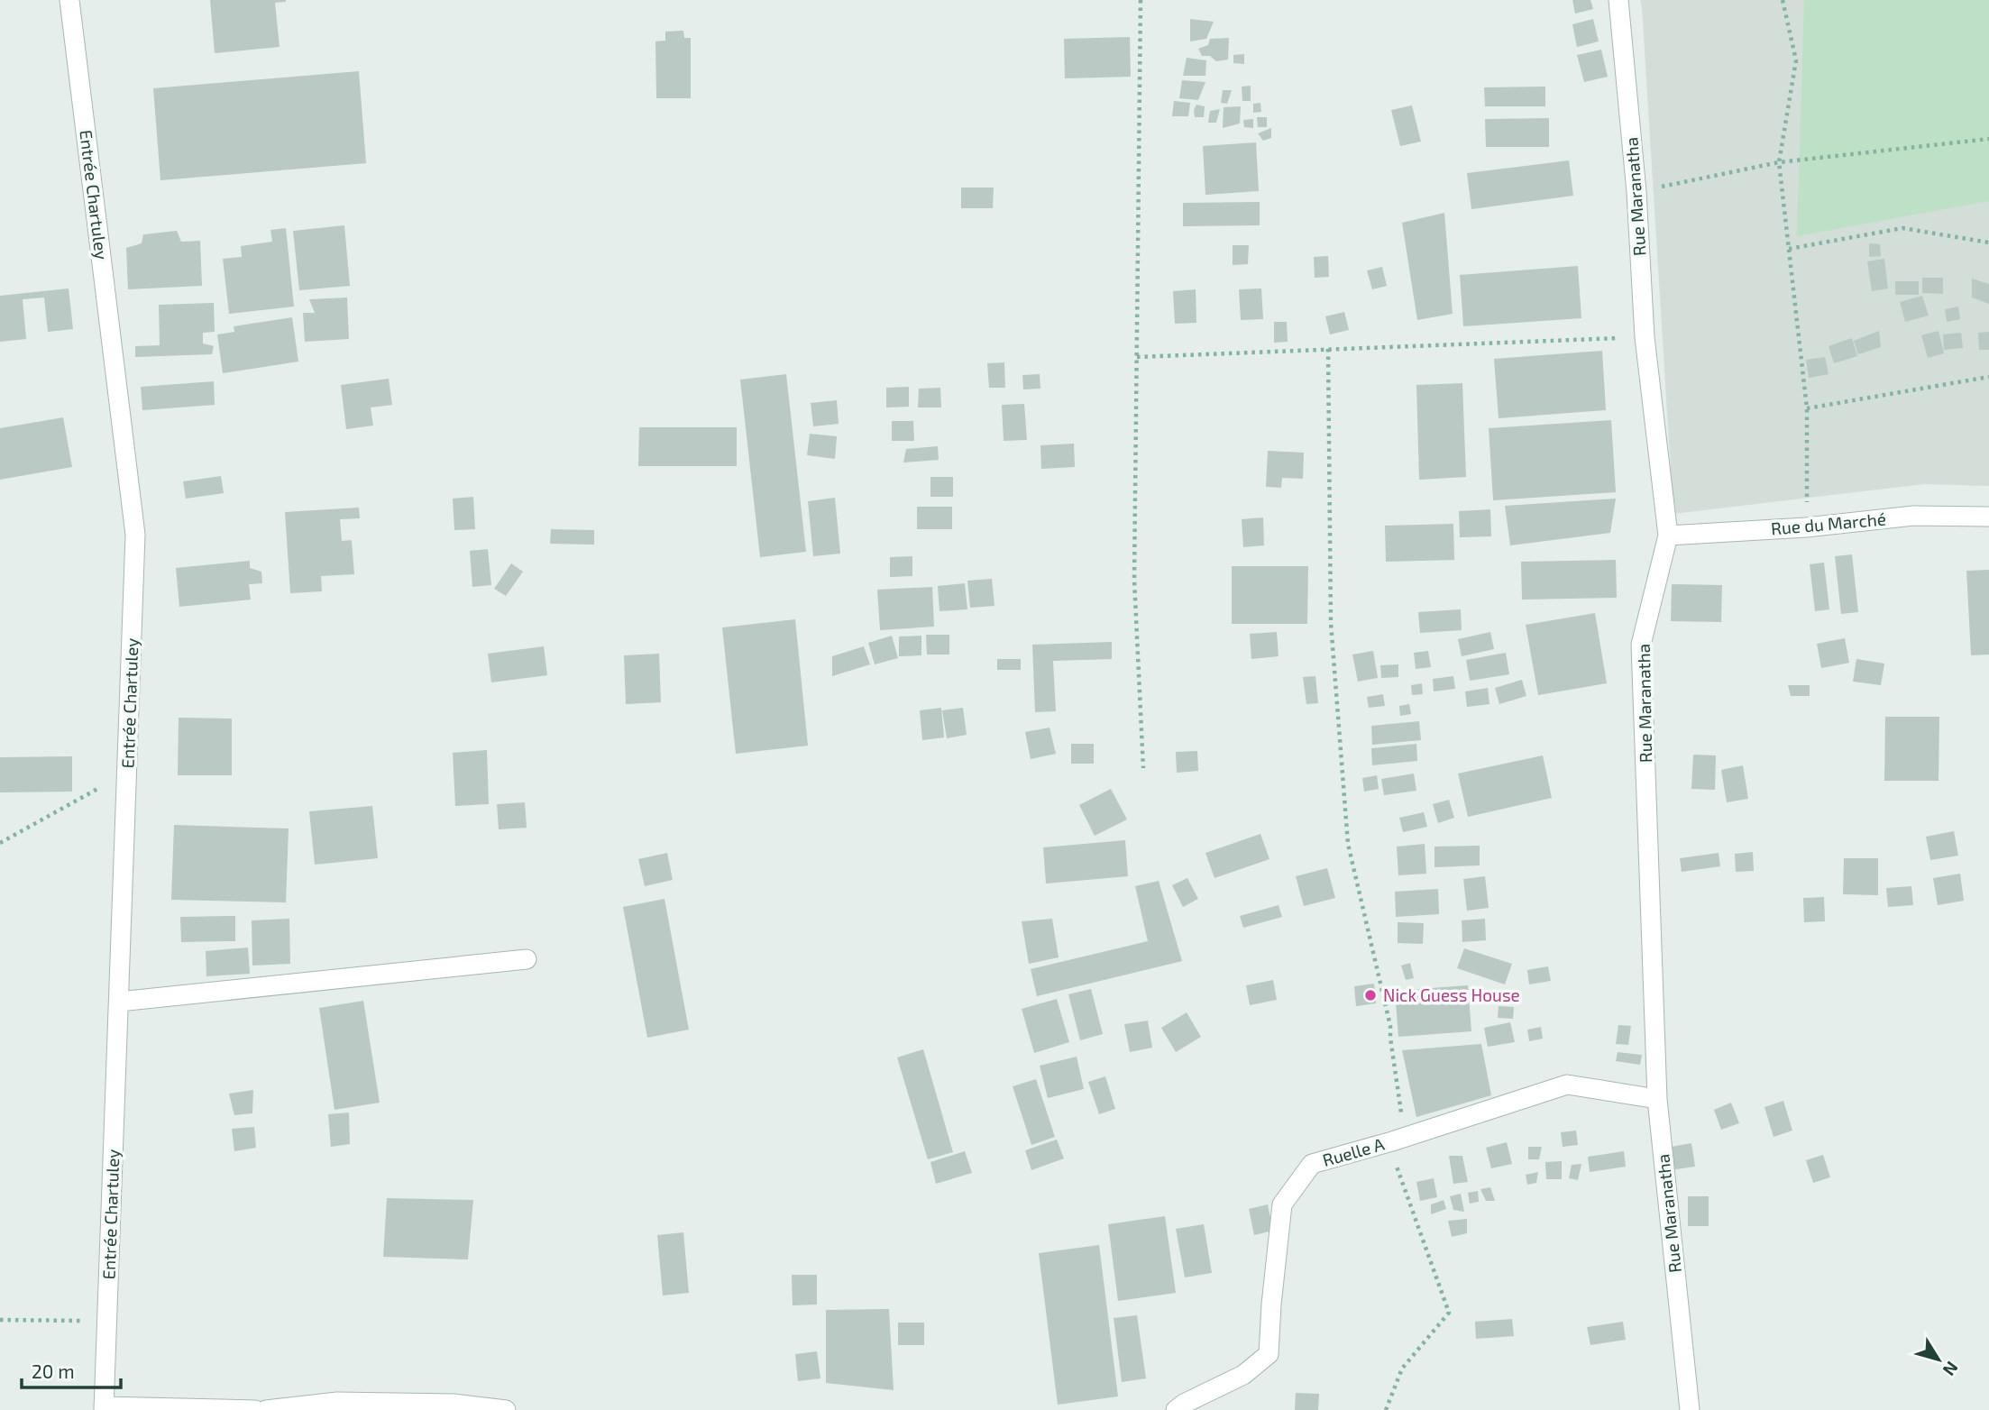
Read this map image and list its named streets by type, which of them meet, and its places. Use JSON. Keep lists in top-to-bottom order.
{
  "streets": {
    "street": [
      "Entrée Chartuley",
      "Rue Maranatha",
      "Rue du Marché",
      "Ruelle A"
    ]
  },
  "crossings": [
    ["Rue Maranatha", "Rue du Marché"],
    ["Rue Maranatha", "Ruelle A"]
  ],
  "places": ["Nick Guess House"],
  "scale_bar": "20 m",
  "north": "bottom right"
}
